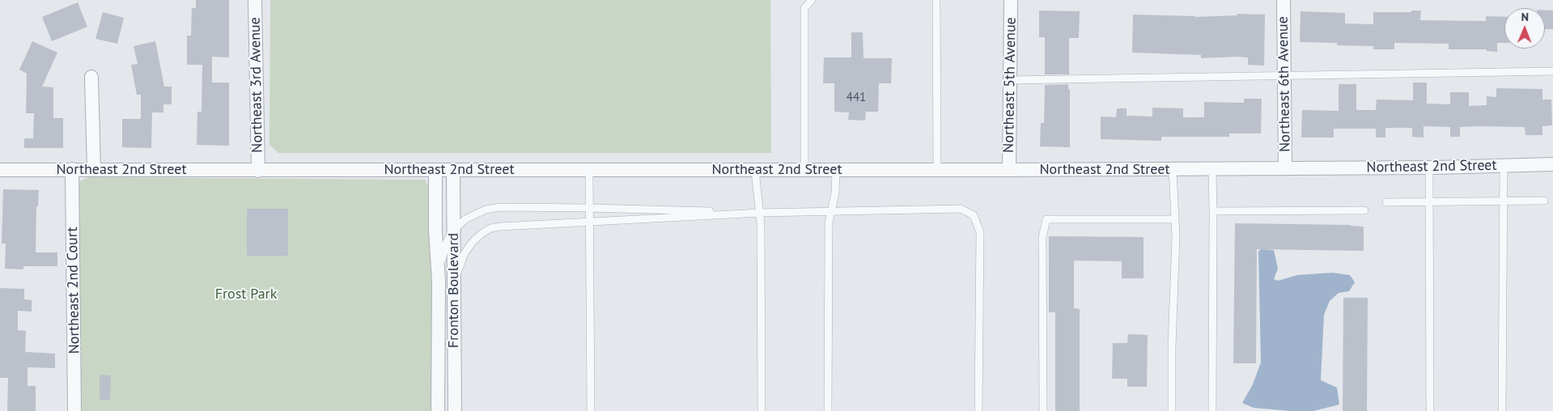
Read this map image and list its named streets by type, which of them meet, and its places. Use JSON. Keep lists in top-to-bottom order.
{
  "streets": {
    "street": [
      "Northeast 6th Avenue",
      "Northeast 3rd Avenue",
      "Northeast 5th Avenue",
      "Northeast 2nd Street",
      "Northeast 2nd Court",
      "Fronton Boulevard"
    ]
  },
  "crossings": [
    ["Northeast 6th Avenue", "Northeast 2nd Street"],
    ["Northeast 3rd Avenue", "Northeast 2nd Street"],
    ["Northeast 5th Avenue", "Northeast 2nd Street"],
    ["Northeast 2nd Street", "Northeast 2nd Court"],
    ["Northeast 2nd Street", "Fronton Boulevard"]
  ],
  "parks": ["Frost Park"],
  "house_numbers": ["441"],
  "north": "top"
}
